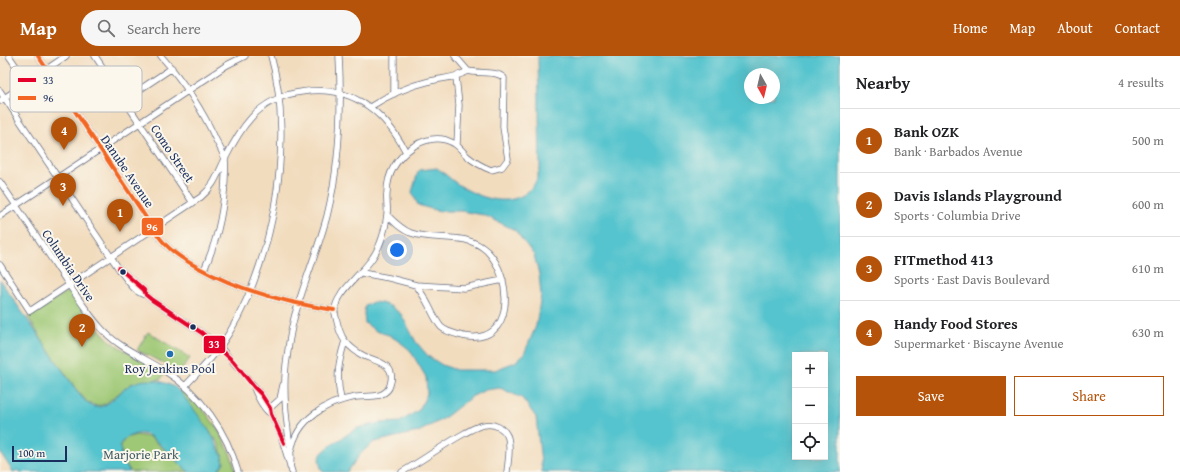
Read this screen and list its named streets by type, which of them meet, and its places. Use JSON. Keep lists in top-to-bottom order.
{
  "streets": {
    "street": ["Como Street", "Danube Avenue", "Columbia Drive"]
  },
  "parks": ["Marjorie Park"],
  "places": ["Roy Jenkins Pool"],
  "lines": ["transit line 96", "transit line 33"],
  "legend": ["33", "96"],
  "scale_bar": "100 m",
  "north": "bottom",
  "page": {
    "header": "Map",
    "search": "Search here",
    "nav": [
      "Home",
      "Map",
      "About",
      "Contact"
    ],
    "heading": ["Nearby", "4 results"],
    "list": [
      {
        "mark": "1",
        "name": "Bank OZK",
        "note": "Bank · Barbados Avenue",
        "value": "500 m"
      },
      {
        "mark": "2",
        "name": "Davis Islands Playground",
        "note": "Sports · Columbia Drive",
        "value": "600 m"
      },
      {
        "mark": "3",
        "name": "FITmethod 413",
        "note": "Sports · East Davis Boulevard",
        "value": "610 m"
      },
      {
        "mark": "4",
        "name": "Handy Food Stores",
        "note": "Supermarket · Biscayne Avenue",
        "value": "630 m"
      }
    ],
    "pins": [
      "4",
      "3",
      "1",
      "2"
    ],
    "map_buttons": ["+", "−"],
    "buttons": ["Save", "Share"],
    "scale": "100 m"
  }
}
